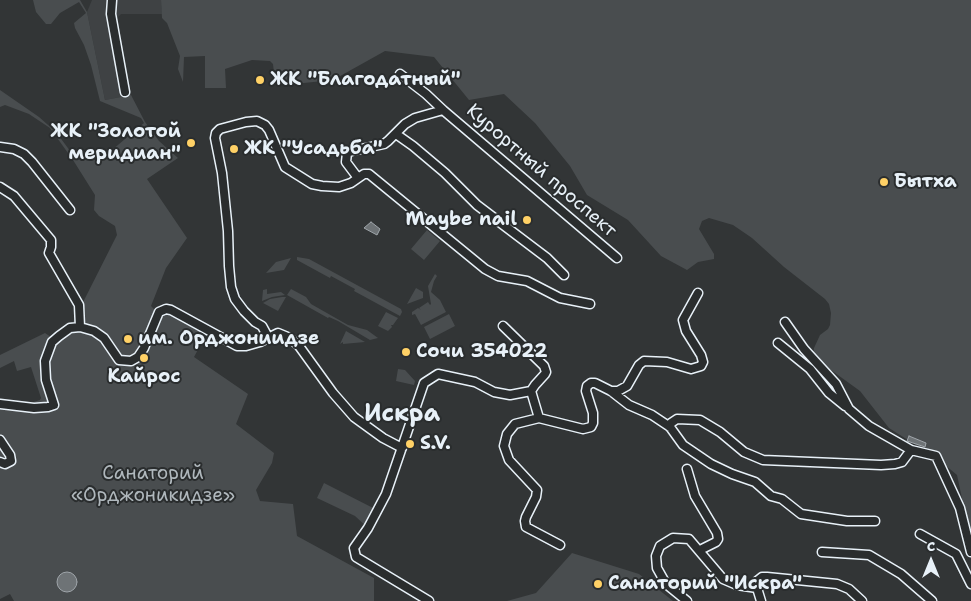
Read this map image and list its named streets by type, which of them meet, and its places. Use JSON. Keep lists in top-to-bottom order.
{
  "streets": {
    "street": ["Курортный проспект"]
  },
  "districts": ["Искра"],
  "parks": ["Санаторий «Орджоникидзе»"],
  "places": [
    "ЖК \"Благодатный\"",
    "ЖК \"Золотой меридиан\"",
    "ЖК \"Усадьба\"",
    "Бытха",
    "Maybe nail",
    "им. Орджониидзе",
    "Сочи 354022",
    "Кайрос",
    "S.V.",
    "Санаторий \"Искра\""
  ],
  "north": "top"
}
